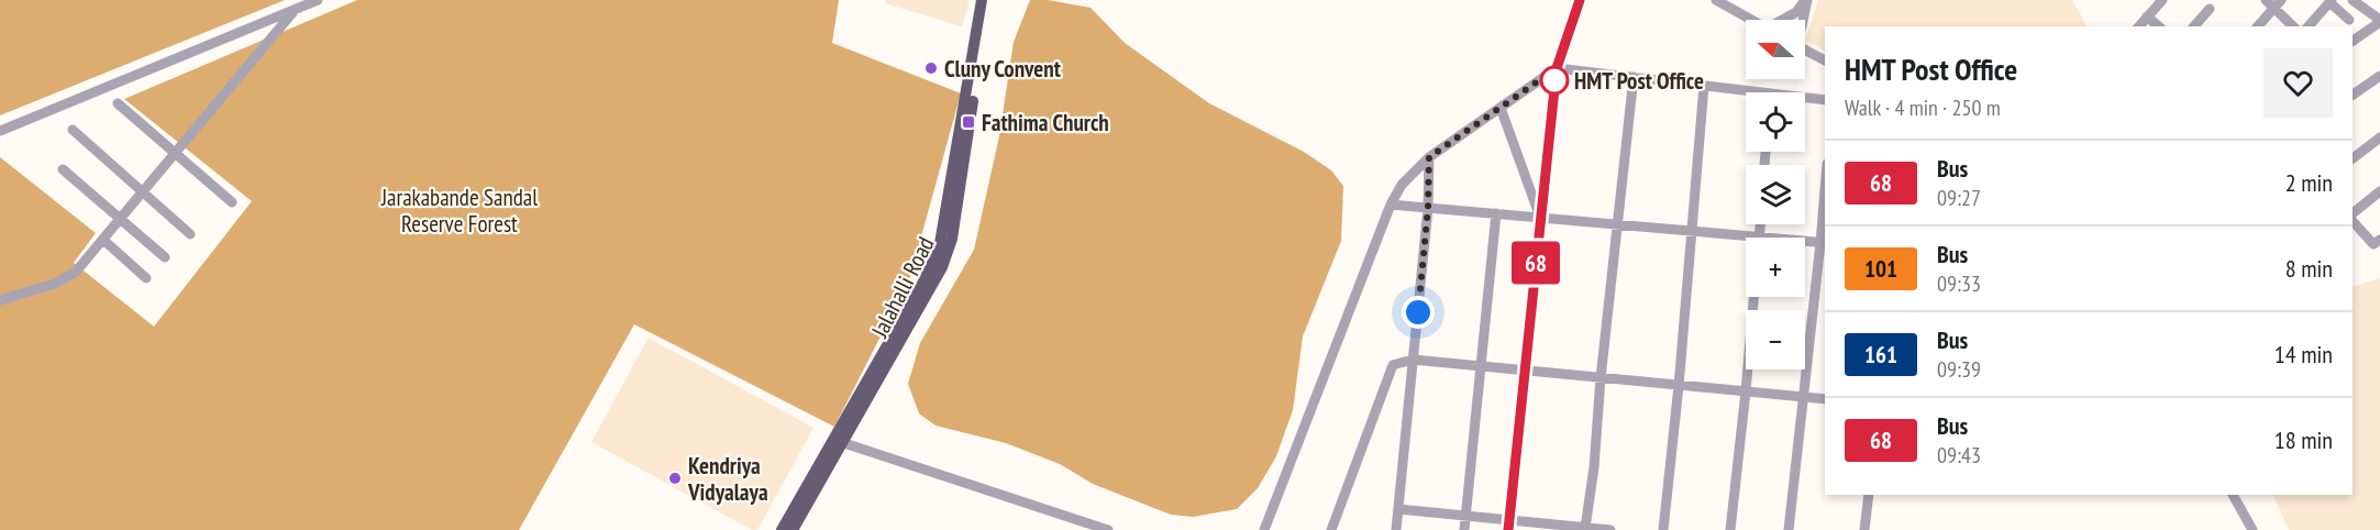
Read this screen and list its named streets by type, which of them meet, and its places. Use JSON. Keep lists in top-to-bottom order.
{
  "streets": {
    "main road": ["Jalahalli Road"]
  },
  "parks": ["Jarakabande Sandal Reserve Forest"],
  "places": {
    "other": ["Cluny Convent", "HMT Post Office", "Kendriya Vidyalaya"],
    "transit": ["Fathima Church"]
  },
  "lines": ["bus line 68"],
  "north": "left",
  "page": {
    "on_map": "68",
    "map_buttons": ["+", "−"],
    "heading": ["HMT Post Office", "Walk · 4 min · 250 m"],
    "list": [
      {
        "mark": "68",
        "name": "Bus",
        "note": "09:27",
        "value": "2 min"
      },
      {
        "mark": "101",
        "name": "Bus",
        "note": "09:33",
        "value": "8 min"
      },
      {
        "mark": "161",
        "name": "Bus",
        "note": "09:39",
        "value": "14 min"
      },
      {
        "mark": "68",
        "name": "Bus",
        "note": "09:43",
        "value": "18 min"
      }
    ]
  }
}
